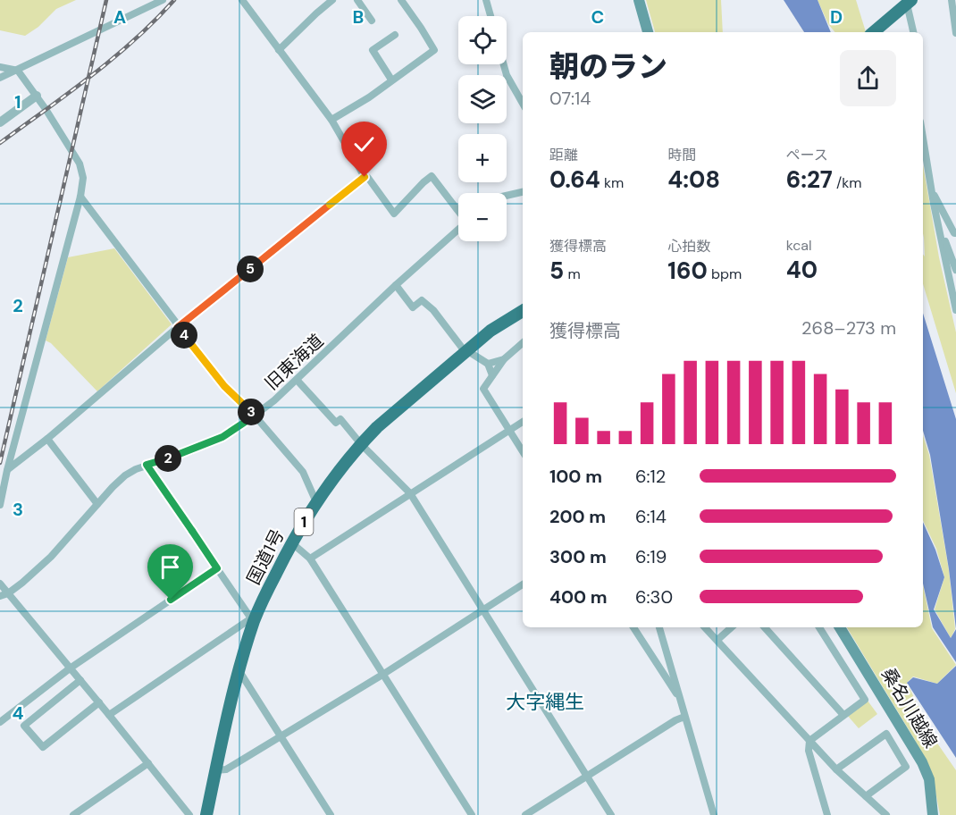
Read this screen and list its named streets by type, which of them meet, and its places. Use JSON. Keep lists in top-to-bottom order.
{
  "streets": {
    "highway": ["1", "国道1号"],
    "main road": ["桑名川越線"],
    "street": ["旧東海道"]
  },
  "districts": ["大字縄生"],
  "page": {
    "map_buttons": ["+", "−"],
    "heading": ["朝のラン", "07:14"],
    "stats": [
      ["距離", "0.64 km"],
      ["時間", "4:08"],
      ["ペース", "6:27 /km"],
      ["獲得標高", "5 m"],
      ["心拍数", "160 bpm"],
      ["kcal", "40"]
    ],
    "pins": [
      "5",
      "4",
      "3",
      "2"
    ],
    "chart": ["獲得標高", "268–273 m"],
    "list": [
      {
        "name": "100 m",
        "note": "6:12"
      },
      {
        "name": "200 m",
        "note": "6:14"
      },
      {
        "name": "300 m",
        "note": "6:19"
      },
      {
        "name": "400 m",
        "note": "6:30"
      }
    ]
  },
  "grid": {
    "columns": [
      "A",
      "B",
      "C",
      "D"
    ],
    "rows": [
      "1",
      "2",
      "3",
      "4"
    ]
  }
}
